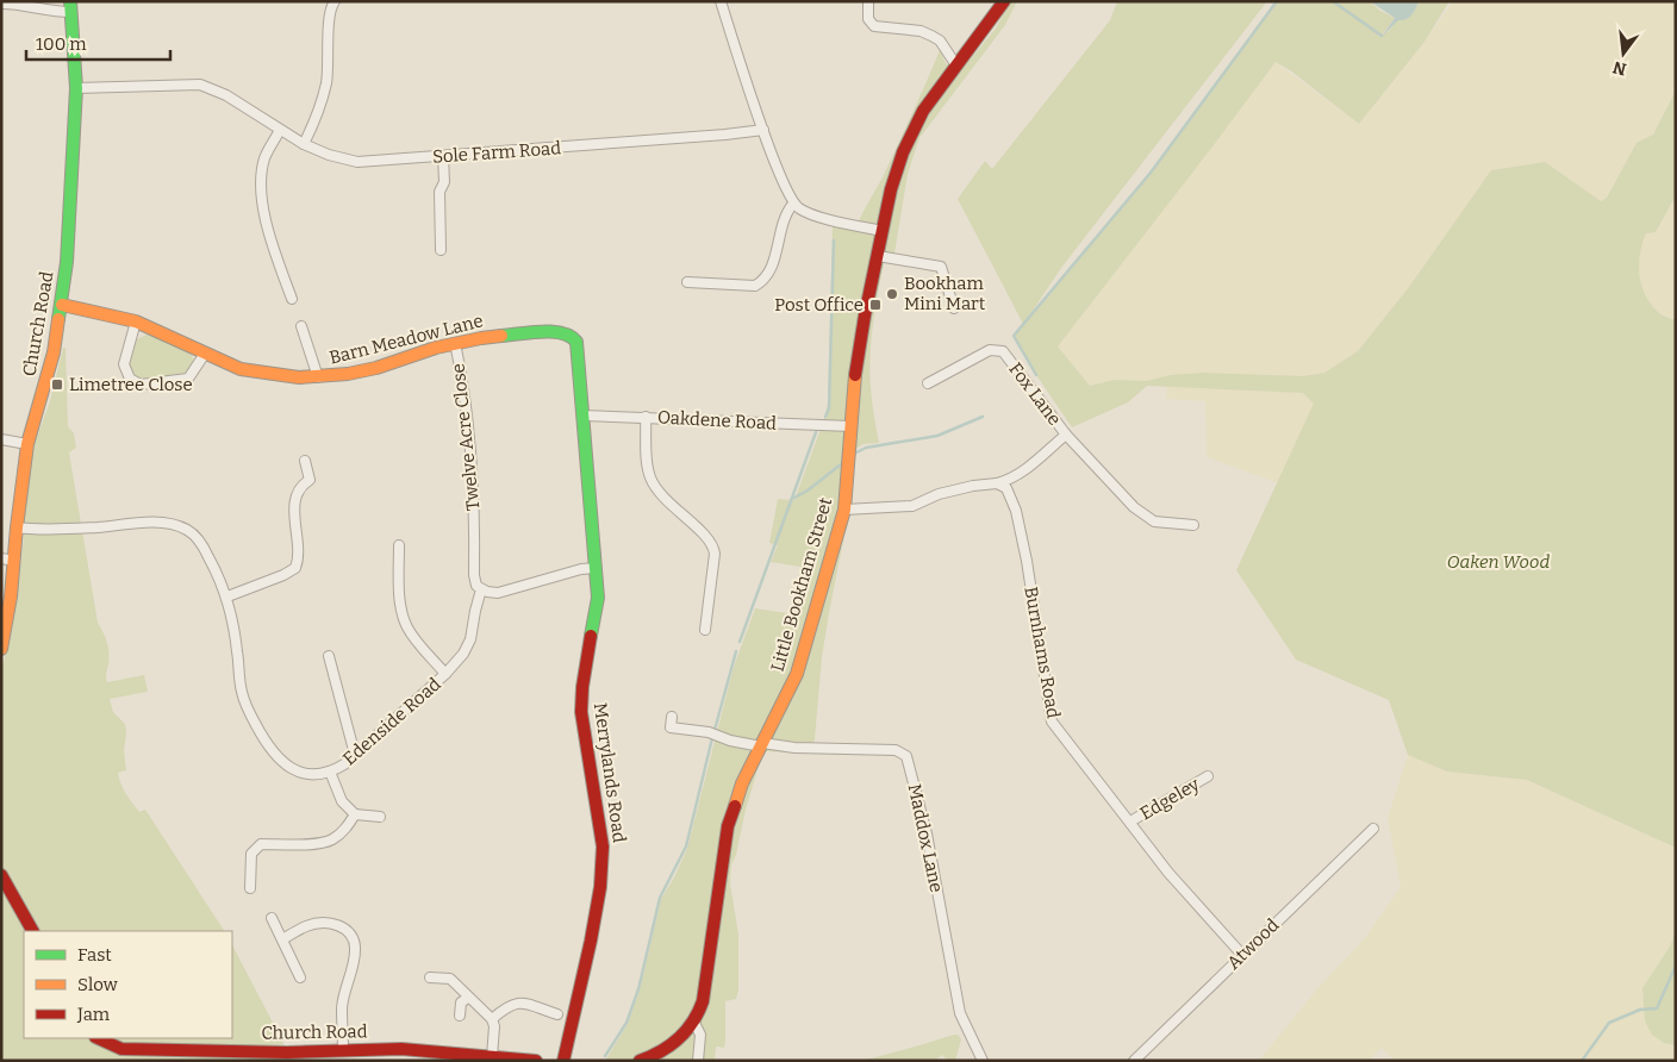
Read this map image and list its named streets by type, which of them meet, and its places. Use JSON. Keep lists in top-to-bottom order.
{
  "streets": {
    "street": [
      "Sole Farm Road",
      "Church Road",
      "Barn Meadow Lane",
      "Fox Lane",
      "Oakdene Road",
      "Twelve Acre Close",
      "Little Bookham Street",
      "Burnhams Road",
      "Edenside Road",
      "Merrylands Road",
      "Edgeley",
      "Maddox Lane",
      "Atwood"
    ]
  },
  "crossings": [
    ["Sole Farm Road", "Church Road"],
    ["Church Road", "Barn Meadow Lane"],
    ["Church Road", "Edenside Road"],
    ["Barn Meadow Lane", "Oakdene Road"],
    ["Barn Meadow Lane", "Twelve Acre Close"],
    ["Barn Meadow Lane", "Merrylands Road"],
    ["Fox Lane", "Burnhams Road"],
    ["Oakdene Road", "Little Bookham Street"],
    ["Oakdene Road", "Merrylands Road"],
    ["Twelve Acre Close", "Edenside Road"],
    ["Little Bookham Street", "Maddox Lane"],
    ["Burnhams Road", "Edgeley"],
    ["Burnhams Road", "Atwood"]
  ],
  "parks": ["Oaken Wood"],
  "places": {
    "other": ["Bookham Mini Mart"],
    "transit": ["Post Office", "Limetree Close"]
  },
  "legend": ["Fast", "Slow", "Jam"],
  "scale_bar": "100 m",
  "north": "bottom"
}
